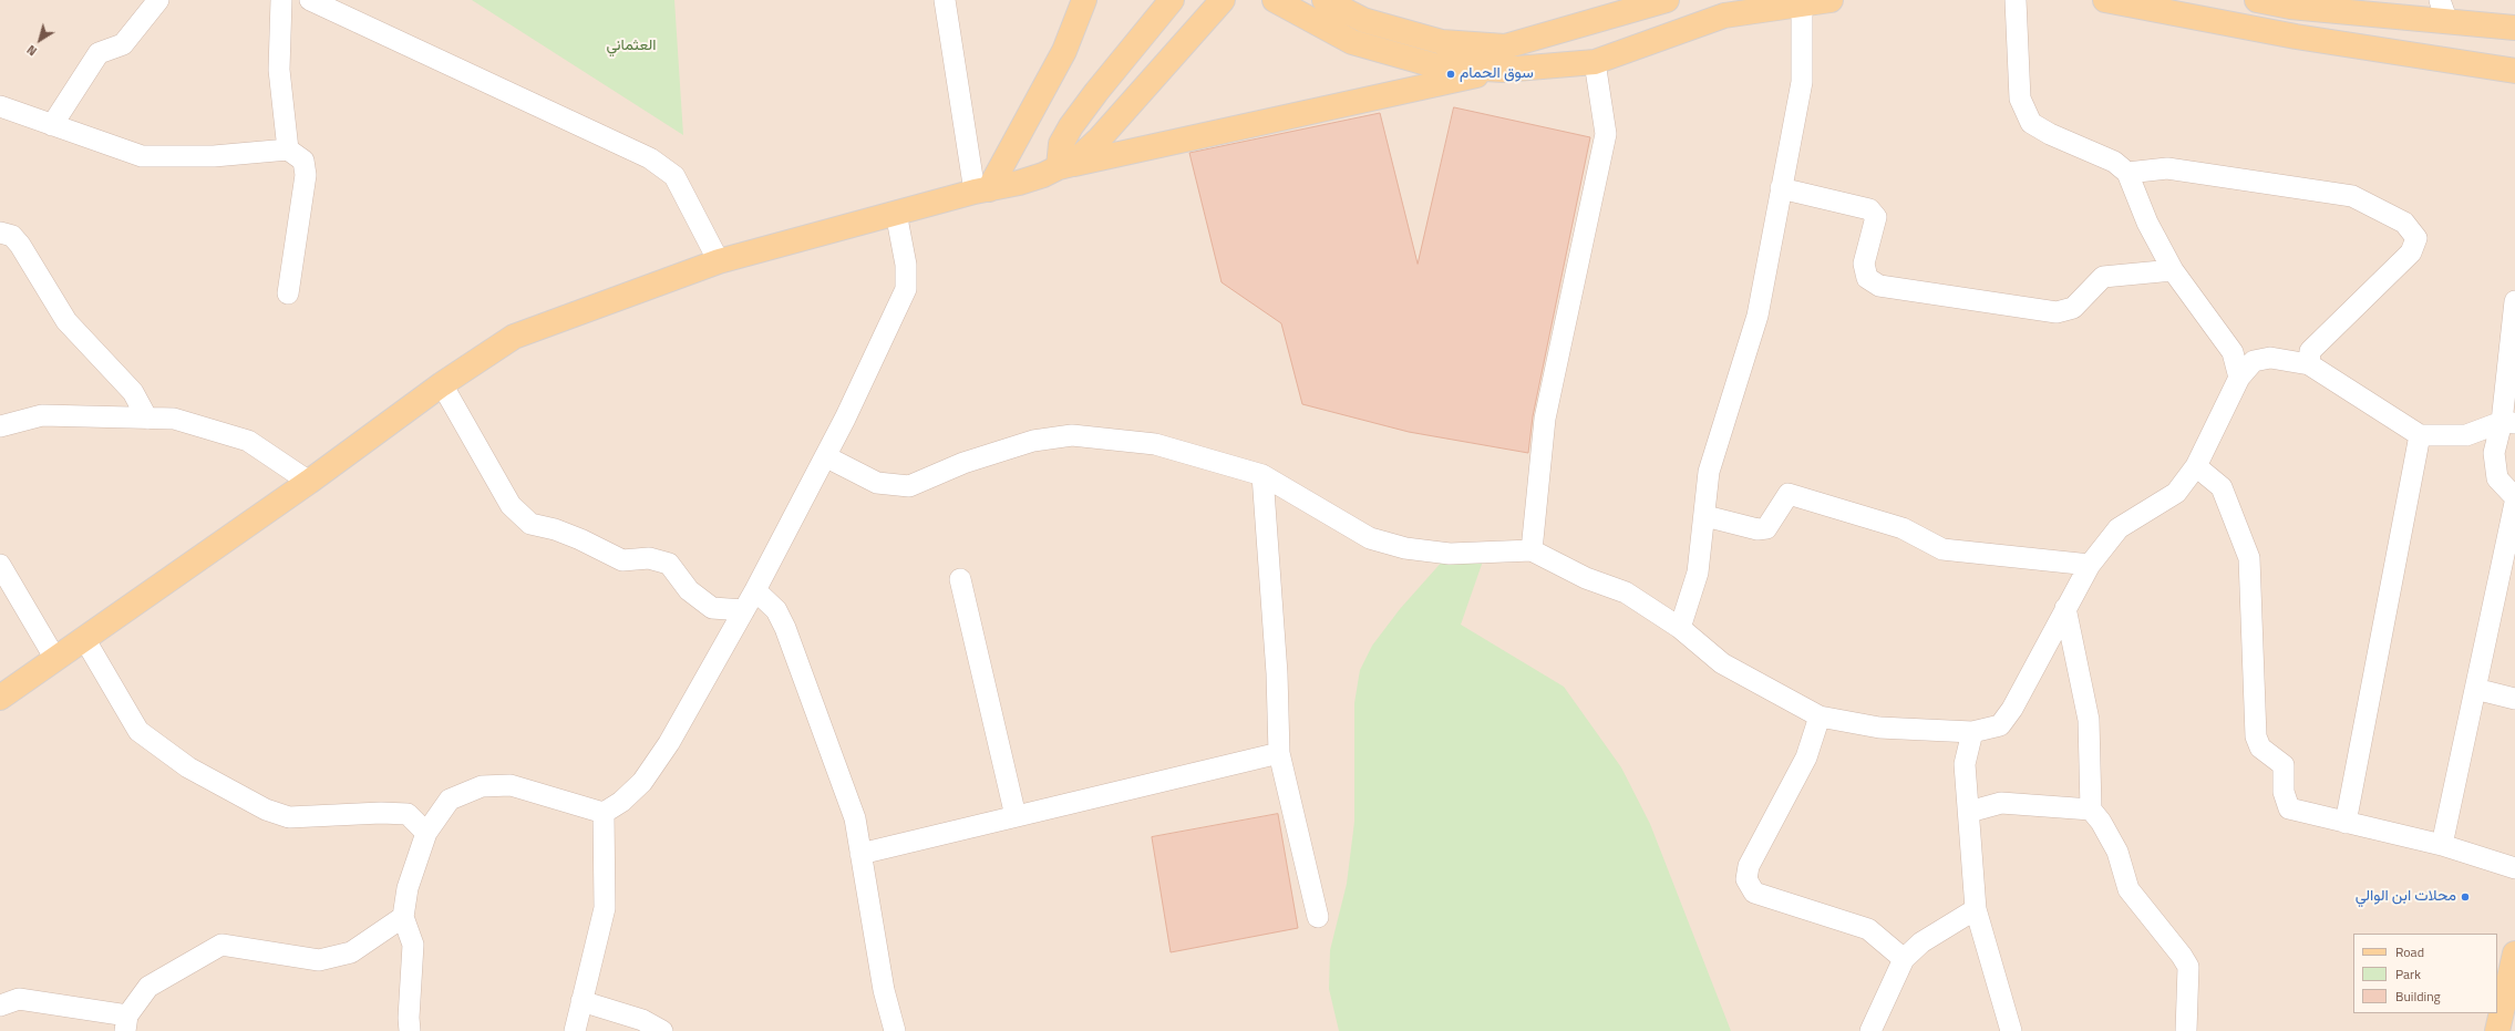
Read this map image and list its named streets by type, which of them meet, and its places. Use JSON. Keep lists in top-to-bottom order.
{
  "parks": ["العثماني"],
  "places": ["سوق الحمام", "محلات ابن الوالي"],
  "legend": ["Road", "Park", "Building"],
  "north": "bottom left"
}
